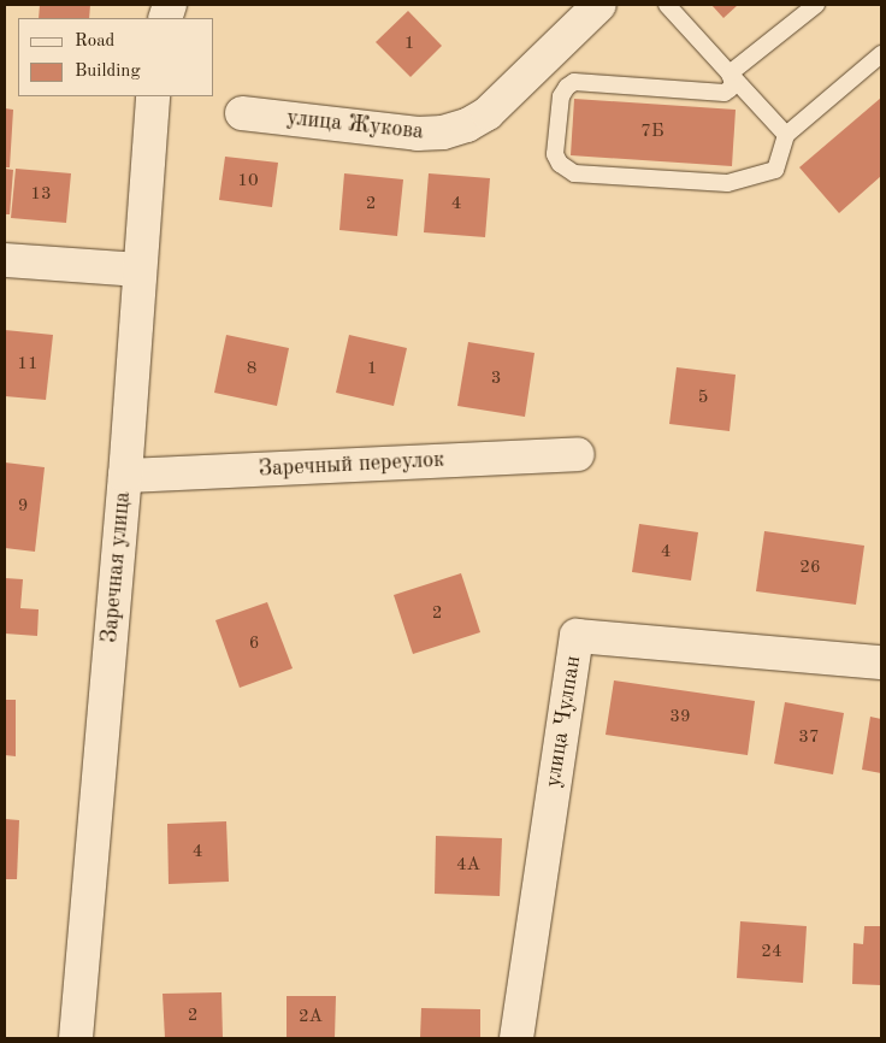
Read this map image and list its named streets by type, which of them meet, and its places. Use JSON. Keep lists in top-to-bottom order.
{
  "streets": {
    "street": [
      "улица Жукова",
      "Заречный переулок",
      "Заречная улица",
      "улица Чулпан"
    ]
  },
  "crossings": [
    ["Заречный переулок", "Заречная улица"]
  ],
  "house_numbers": [
    "1",
    "7Б",
    "10",
    "13",
    "2",
    "4",
    "11",
    "8",
    "1",
    "3",
    "5",
    "9",
    "4",
    "26",
    "2",
    "6",
    "39",
    "37",
    "4",
    "4А",
    "24",
    "2",
    "2А"
  ],
  "legend": ["Road", "Building"]
}
